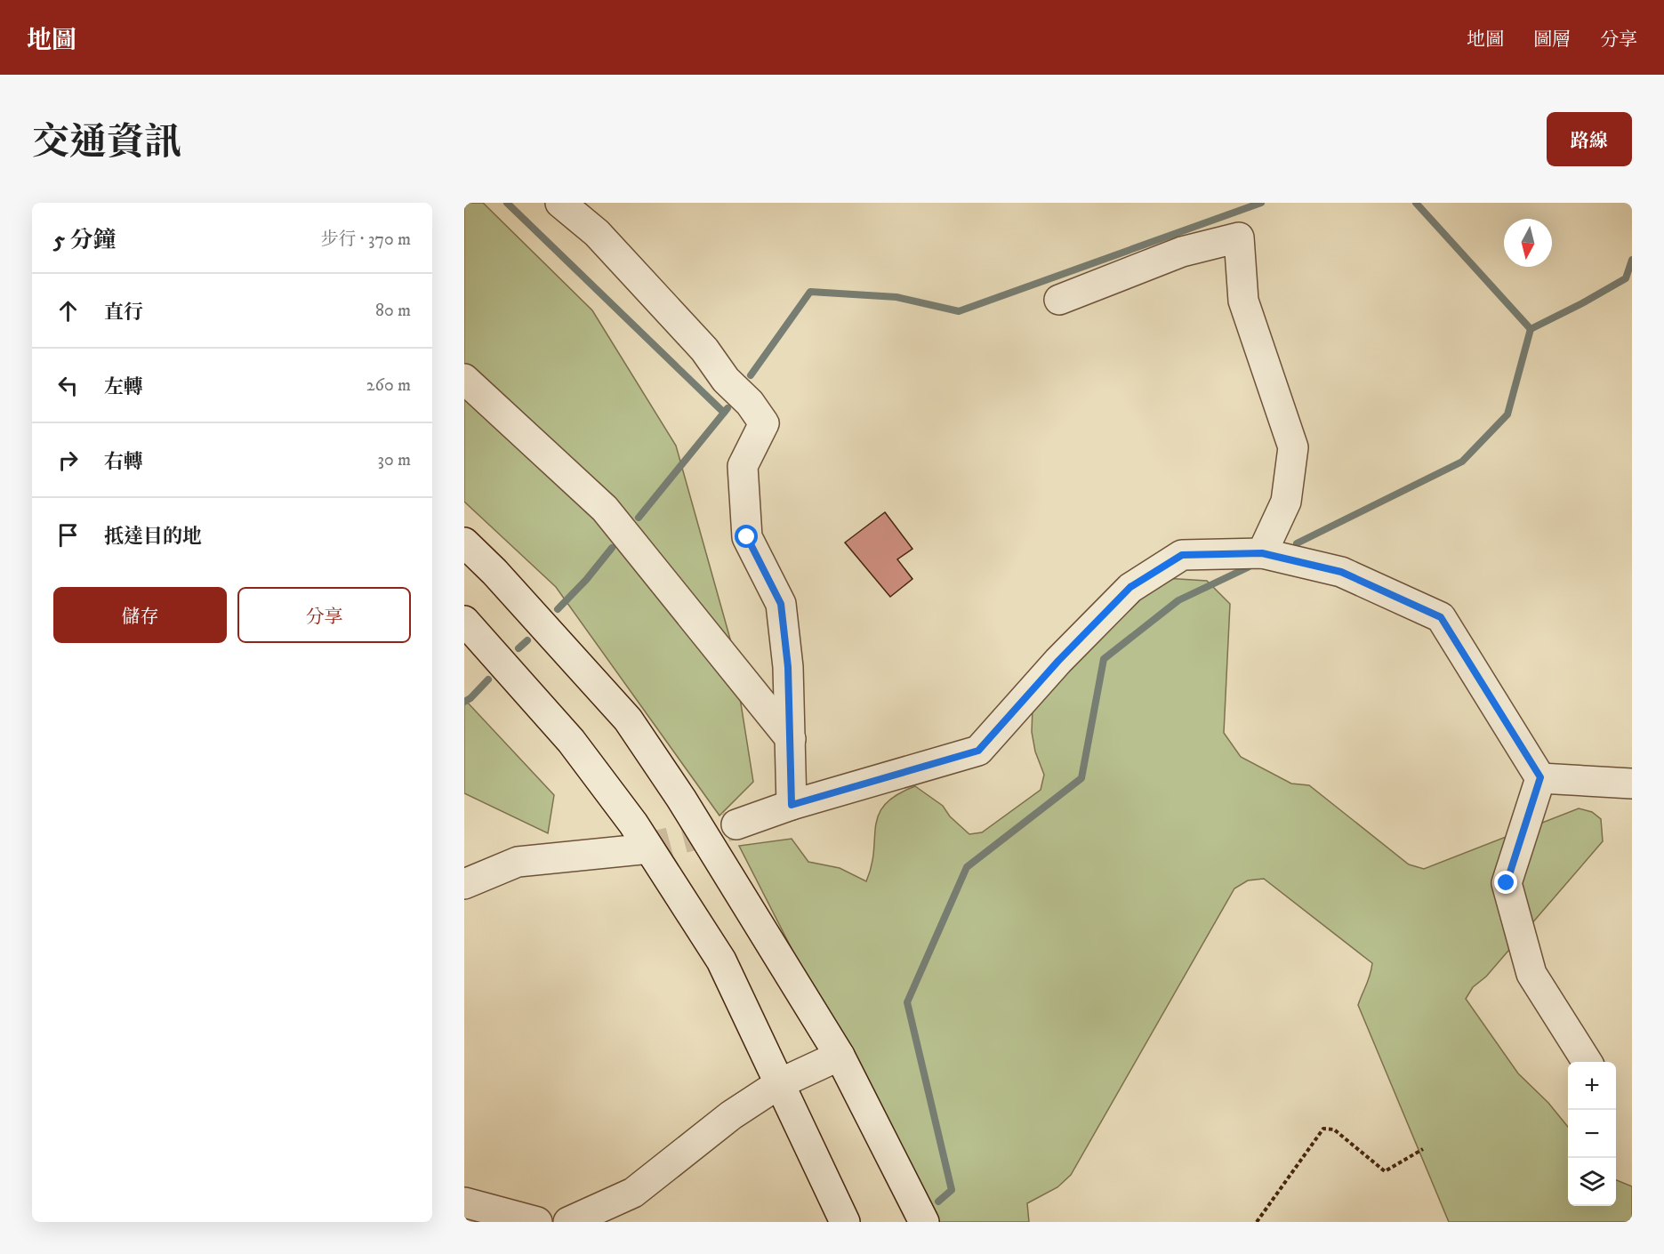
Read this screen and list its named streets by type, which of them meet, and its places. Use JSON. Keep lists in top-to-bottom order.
{
  "north": "bottom",
  "page": {
    "header": "地圖",
    "nav": ["地圖", "圖層", "分享"],
    "title": "交通資訊",
    "buttons": [
      "路線",
      ["儲存", "分享"]
    ],
    "heading": ["5 分鐘", "步行 · 370 m"],
    "list": [
      ["直行", "80 m"],
      ["左轉", "260 m"],
      ["右轉", "30 m"],
      "抵達目的地"
    ],
    "map_buttons": ["+", "−"]
  }
}
